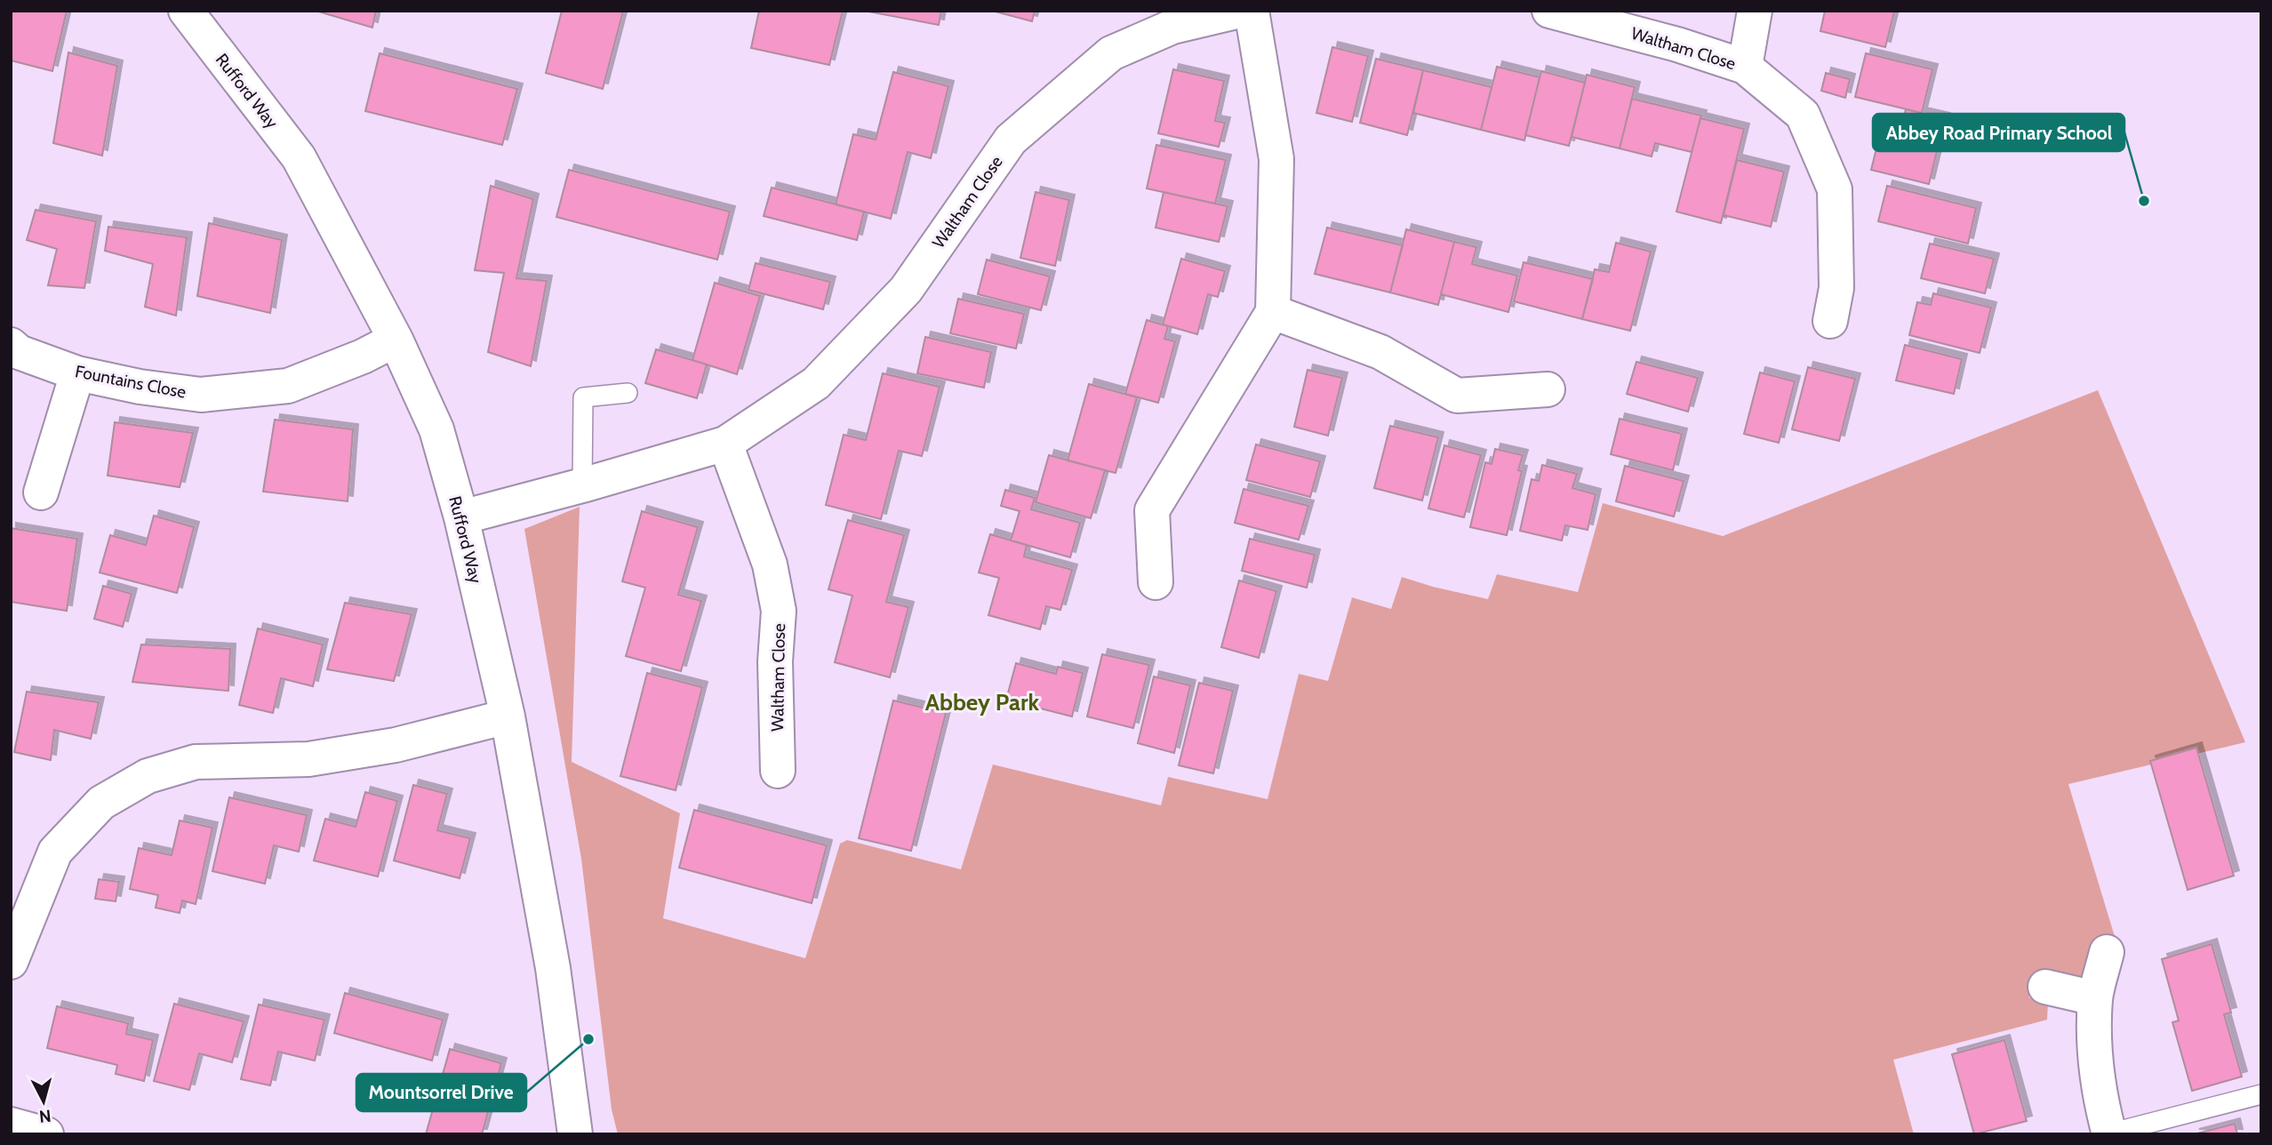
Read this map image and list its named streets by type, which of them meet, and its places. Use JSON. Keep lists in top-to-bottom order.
{
  "streets": {
    "street": ["Waltham Close", "Rufford Way", "Fountains Close"]
  },
  "crossings": [
    ["Waltham Close", "Rufford Way"],
    ["Rufford Way", "Fountains Close"]
  ],
  "districts": ["Abbey Park"],
  "places": ["Abbey Road Primary School", "Mountsorrel Drive"],
  "north": "bottom"
}
